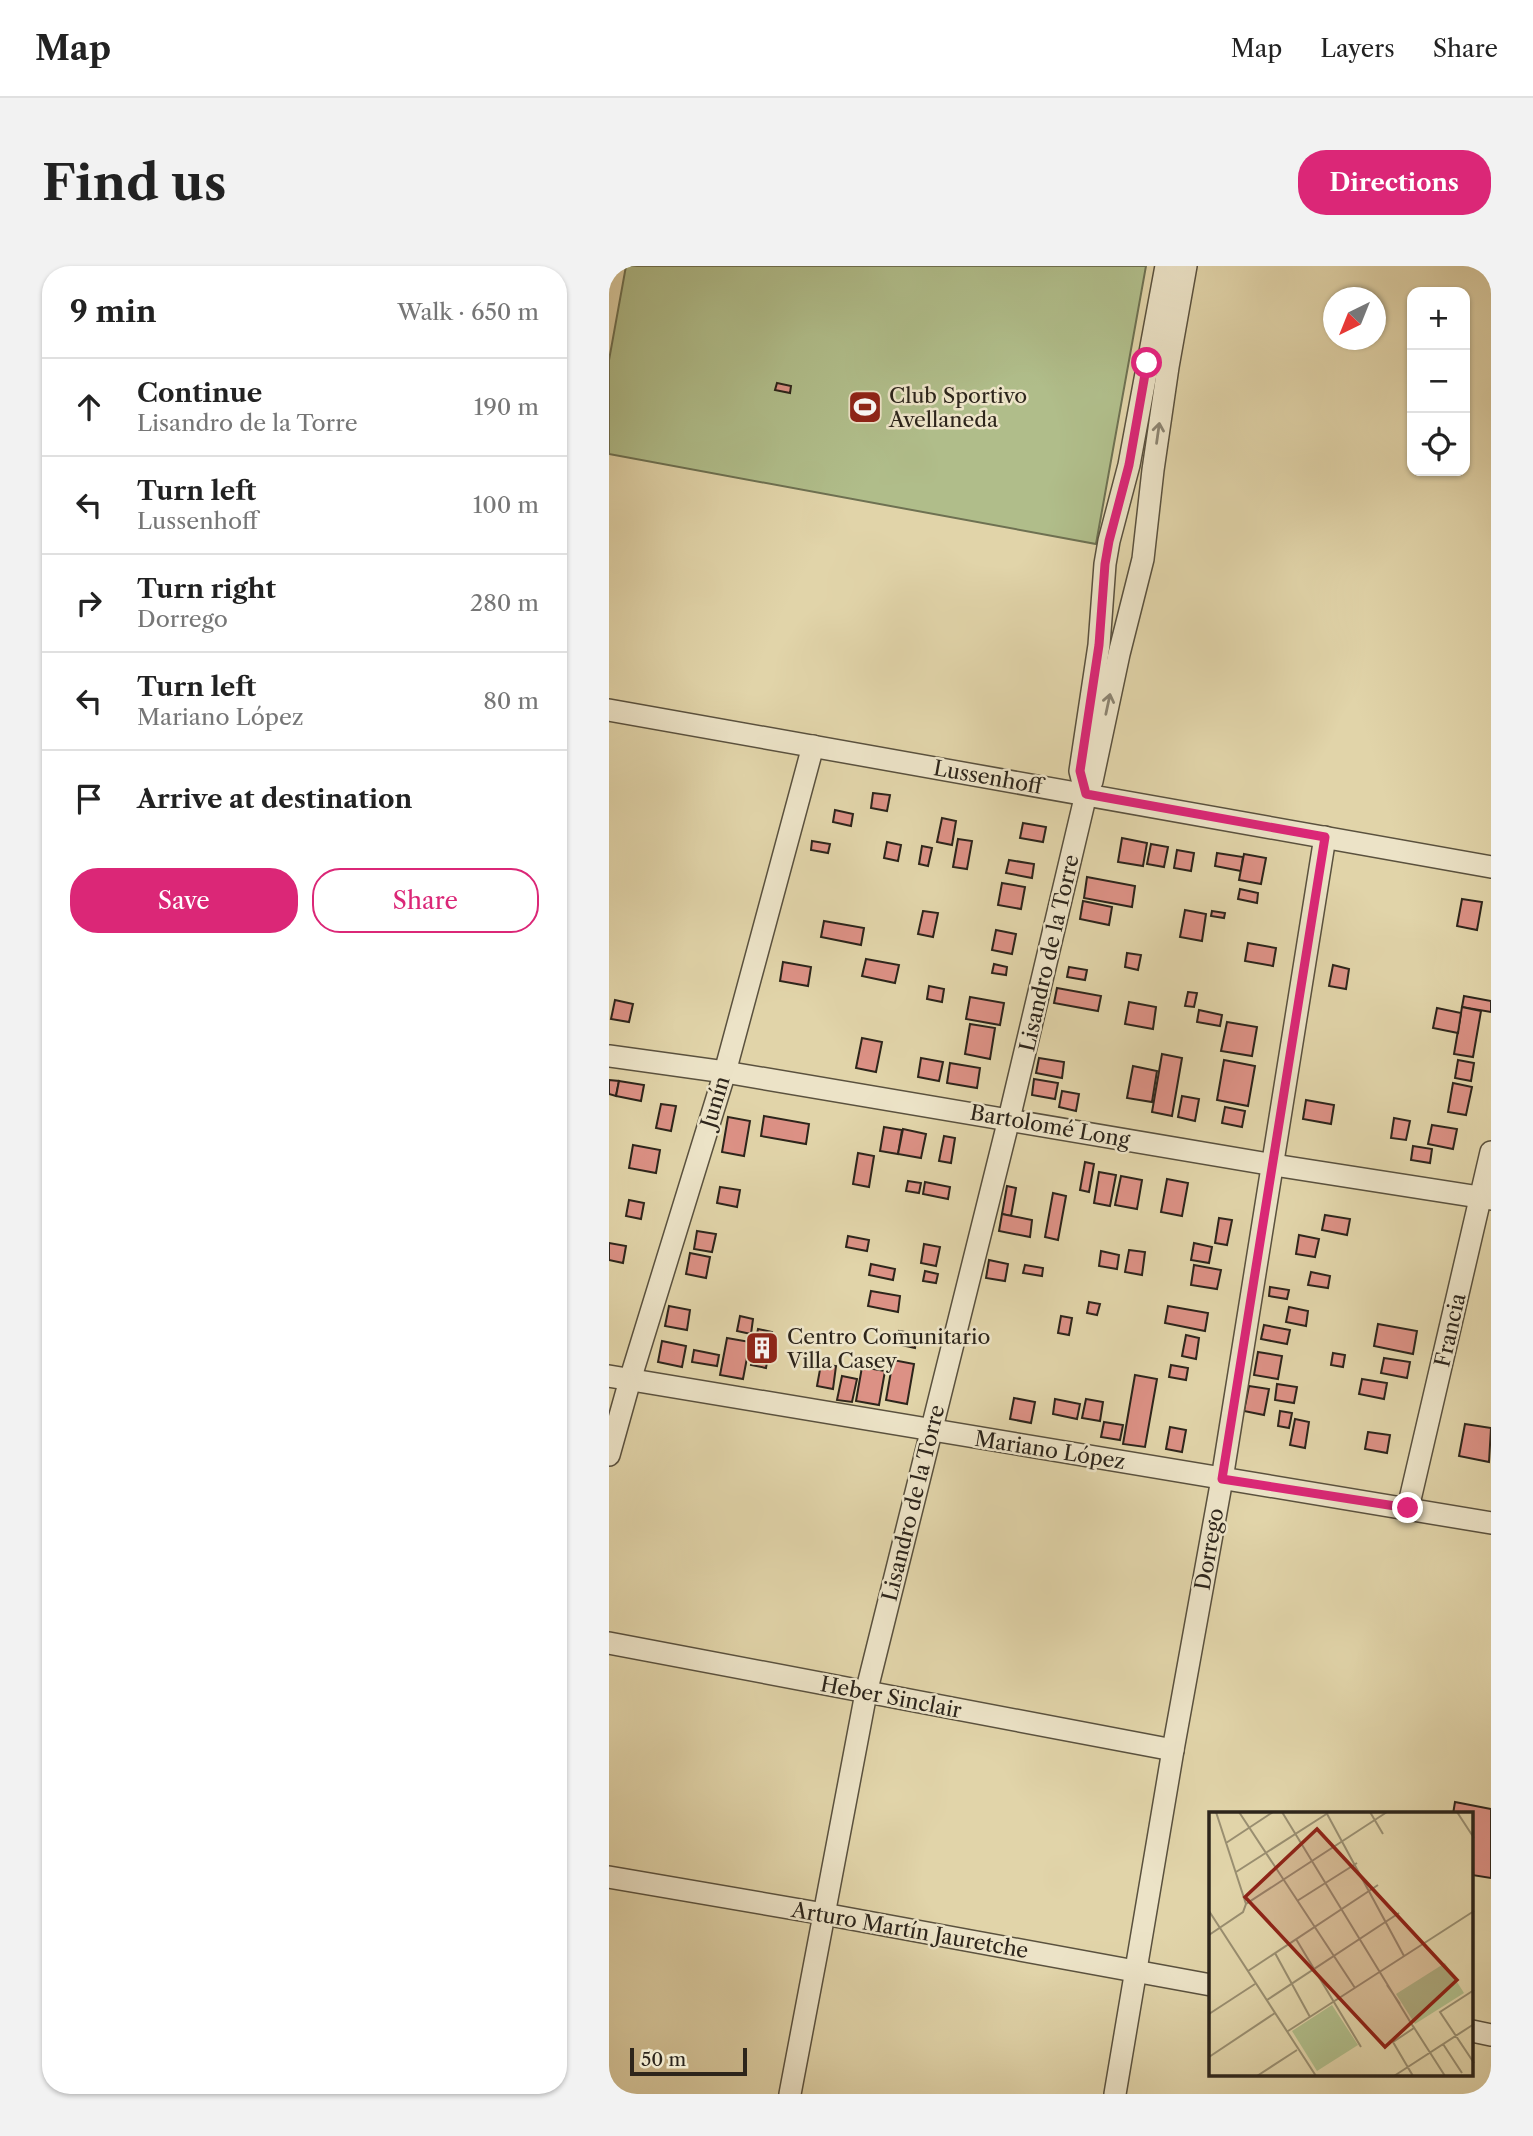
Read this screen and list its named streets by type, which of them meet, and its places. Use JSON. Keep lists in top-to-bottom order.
{
  "streets": {
    "street": [
      "Lussenhoff",
      "Lisandro de la Torre",
      "Junín",
      "Bartolomé Long",
      "Francia",
      "Mariano López",
      "Dorrego",
      "Heber Sinclair",
      "Arturo Martín Jauretche"
    ]
  },
  "crossings": [
    ["Lussenhoff", "Lisandro de la Torre"],
    ["Lussenhoff", "Junín"],
    ["Lussenhoff", "Dorrego"],
    ["Lisandro de la Torre", "Bartolomé Long"],
    ["Lisandro de la Torre", "Mariano López"],
    ["Lisandro de la Torre", "Heber Sinclair"],
    ["Lisandro de la Torre", "Arturo Martín Jauretche"],
    ["Junín", "Bartolomé Long"],
    ["Junín", "Mariano López"],
    ["Bartolomé Long", "Francia"],
    ["Bartolomé Long", "Dorrego"],
    ["Francia", "Mariano López"],
    ["Mariano López", "Dorrego"],
    ["Dorrego", "Heber Sinclair"],
    ["Dorrego", "Arturo Martín Jauretche"]
  ],
  "places": {
    "sports": ["Club Sportivo Avellaneda"],
    "building": ["Centro Comunitario Villa Casey"]
  },
  "scale_bar": "50 m",
  "north": "bottom left",
  "page": {
    "header": "Map",
    "nav": ["Map", "Layers", "Share"],
    "buttons": [
      "Directions",
      ["Save", "Share"]
    ],
    "title": "Find us",
    "heading": ["9 min", "Walk · 650 m"],
    "map_buttons": ["+", "−"],
    "list": [
      ["Continue", "Lisandro de la Torre", "190 m"],
      ["Turn left", "Lussenhoff", "100 m"],
      ["Turn right", "Dorrego", "280 m"],
      ["Turn left", "Mariano López", "80 m"],
      "Arrive at destination"
    ],
    "scale": "50 m"
  }
}
